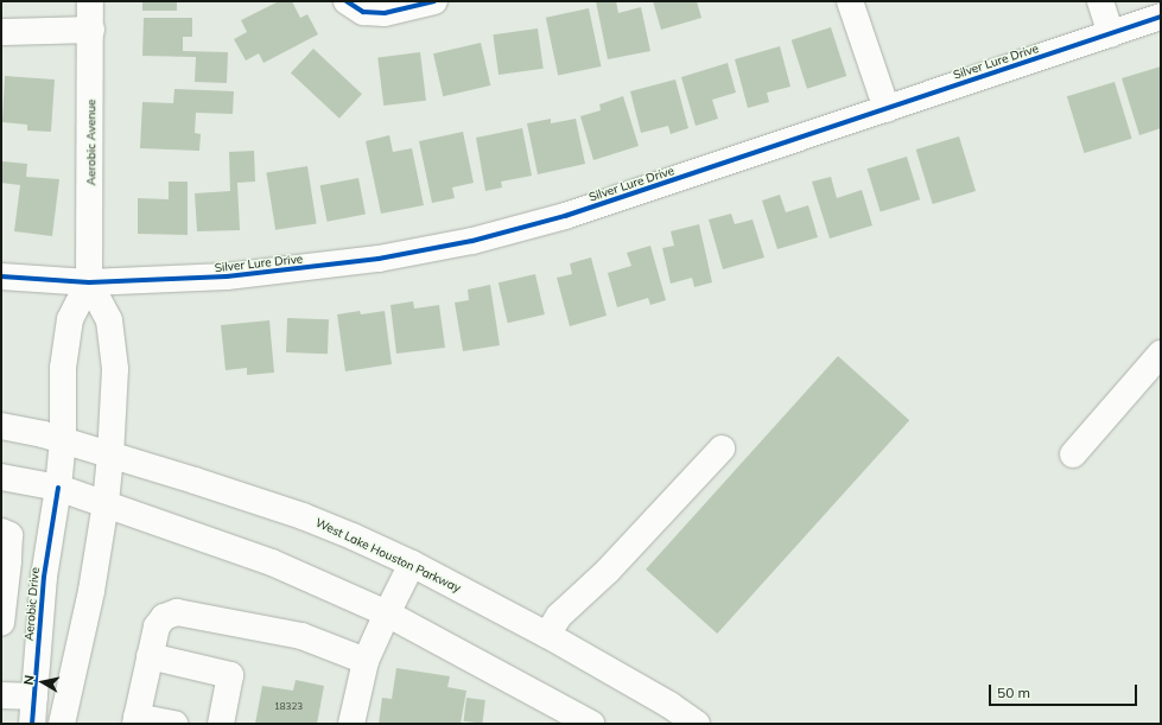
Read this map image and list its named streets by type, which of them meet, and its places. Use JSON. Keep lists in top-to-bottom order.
{
  "streets": {
    "street": [
      "Silver Lure Drive",
      "Aerobic Avenue",
      "West Lake Houston Parkway",
      "Aerobic Drive"
    ]
  },
  "crossings": [
    ["Silver Lure Drive", "Aerobic Avenue"],
    ["Aerobic Avenue", "West Lake Houston Parkway"],
    ["Aerobic Avenue", "Aerobic Drive"],
    ["West Lake Houston Parkway", "Aerobic Drive"]
  ],
  "house_numbers": ["18323"],
  "scale_bar": "50 m",
  "north": "left"
}
